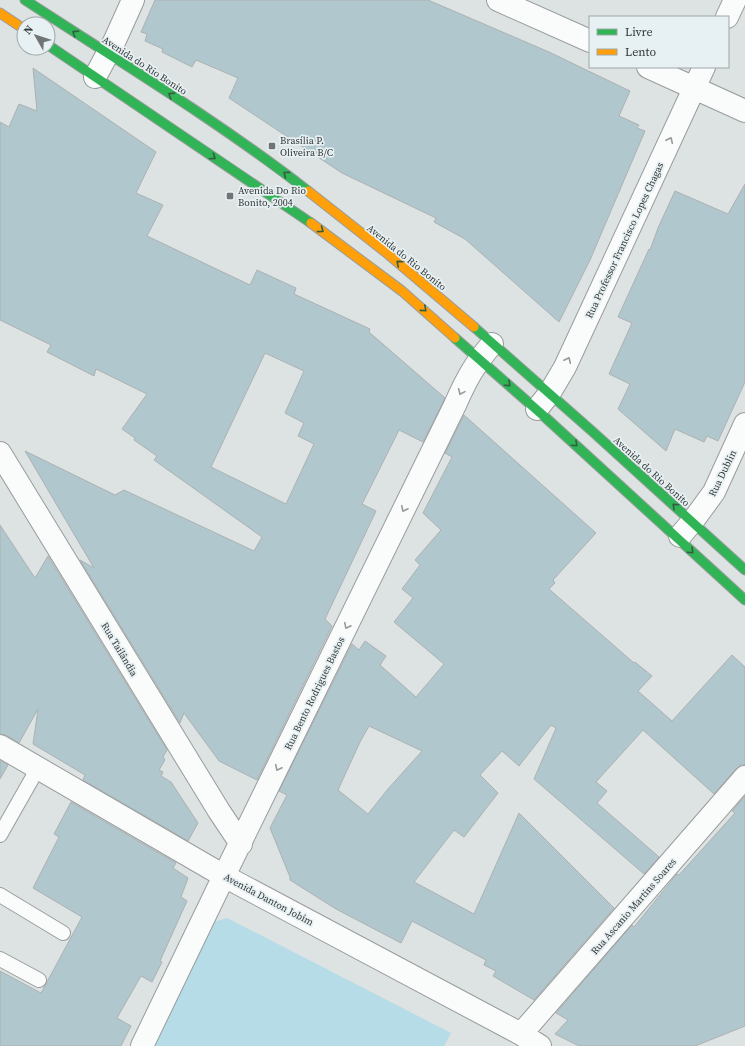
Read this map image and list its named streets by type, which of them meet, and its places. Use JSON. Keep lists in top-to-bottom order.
{
  "streets": {
    "main road": ["Avenida do Rio Bonito"],
    "street": [
      "Rua Professor Francisco Lopes Chagas",
      "Rua Dublin",
      "Rua Tailândia",
      "Rua Bento Rodrigues Bastos",
      "Avenida Danton Jobim",
      "Rua Ascanio Martins Soares"
    ]
  },
  "crossings": [
    ["Avenida do Rio Bonito", "Rua Professor Francisco Lopes Chagas"],
    ["Avenida do Rio Bonito", "Rua Dublin"],
    ["Avenida do Rio Bonito", "Rua Bento Rodrigues Bastos"],
    ["Rua Tailândia", "Rua Bento Rodrigues Bastos"],
    ["Rua Bento Rodrigues Bastos", "Avenida Danton Jobim"],
    ["Avenida Danton Jobim", "Rua Ascanio Martins Soares"]
  ],
  "one_way": ["Rua Professor Francisco Lopes Chagas", "Rua Bento Rodrigues Bastos"],
  "places": {
    "transit": ["Brasília P. Oliveira B/C", "Avenida Do Rio Bonito, 2004"]
  },
  "legend": ["Livre", "Lento"],
  "north": "top left"
}
